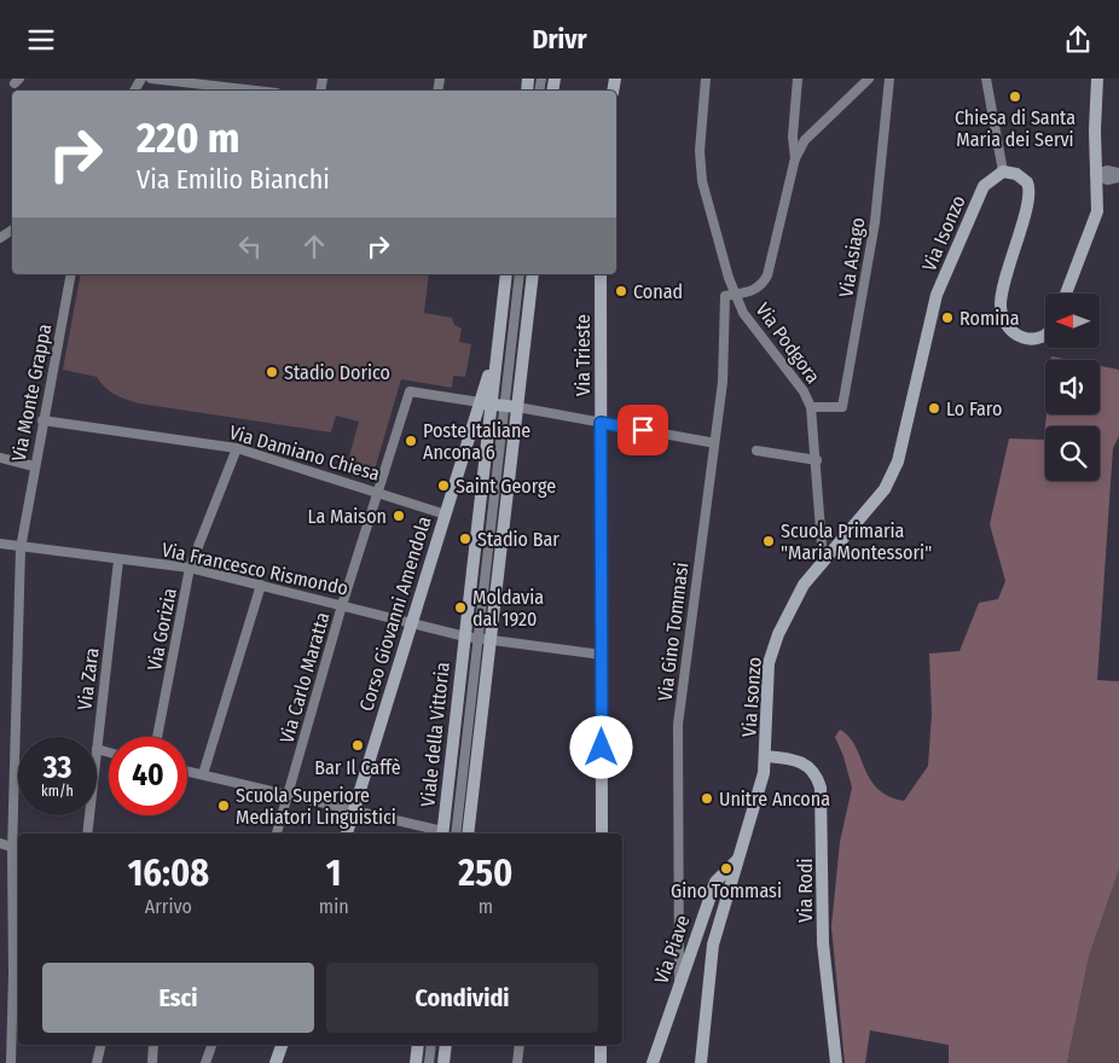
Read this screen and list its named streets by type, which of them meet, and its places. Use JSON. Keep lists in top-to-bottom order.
{
  "streets": {
    "street": [
      "Via Isonzo",
      "Via Asiago",
      "Via Podgora",
      "Via Trieste",
      "Via Monte Grappa",
      "Via Damiano Chiesa",
      "Via Francesco Rismondo",
      "Corso Giovanni Amendola",
      "Via Gorizia",
      "Via Gino Tommasi",
      "Via Carlo Maratta",
      "Via Zara",
      "Viale della Vittoria",
      "Via Rodi",
      "Via Piave"
    ]
  },
  "crossings": [
    ["Via Isonzo", "Via Podgora"],
    ["Via Isonzo", "Via Rodi"],
    ["Via Isonzo", "Via Piave"],
    ["Via Asiago", "Via Podgora"],
    ["Via Podgora", "Via Gino Tommasi"],
    ["Via Monte Grappa", "Via Damiano Chiesa"],
    ["Via Monte Grappa", "Via Francesco Rismondo"],
    ["Via Damiano Chiesa", "Corso Giovanni Amendola"],
    ["Via Damiano Chiesa", "Via Gorizia"],
    ["Via Damiano Chiesa", "Via Carlo Maratta"],
    ["Via Francesco Rismondo", "Corso Giovanni Amendola"],
    ["Via Francesco Rismondo", "Via Gorizia"],
    ["Via Francesco Rismondo", "Via Carlo Maratta"],
    ["Via Francesco Rismondo", "Via Zara"],
    ["Via Francesco Rismondo", "Viale della Vittoria"],
    ["Corso Giovanni Amendola", "Via Carlo Maratta"],
    ["Corso Giovanni Amendola", "Viale della Vittoria"],
    ["Via Gino Tommasi", "Via Piave"],
    ["Via Carlo Maratta", "Viale della Vittoria"]
  ],
  "places": [
    "Chiesa di Santa Maria dei Servi",
    "Conad",
    "Romina",
    "Stadio Dorico",
    "Lo Faro",
    "Poste Italiane Ancona 6",
    "Saint George",
    "La Maison",
    "Stadio Bar",
    "Scuola Primaria \"Maria Montessori\"",
    "Moldavia dal 1920",
    "Bar Il Caffè",
    "Unitre Ancona",
    "Scuola Superiore Mediatori Linguistici",
    "Gino Tommasi"
  ],
  "north": "left",
  "page": {
    "header": "Drivr",
    "turn": ["220 m", "Via Emilio Bianchi"],
    "speed": "33 km/h",
    "limit": "40",
    "eta": [
      "16:08",
      "Arrivo",
      "1",
      "min",
      "250",
      "m"
    ],
    "buttons": ["Esci", "Condividi"]
  }
}
